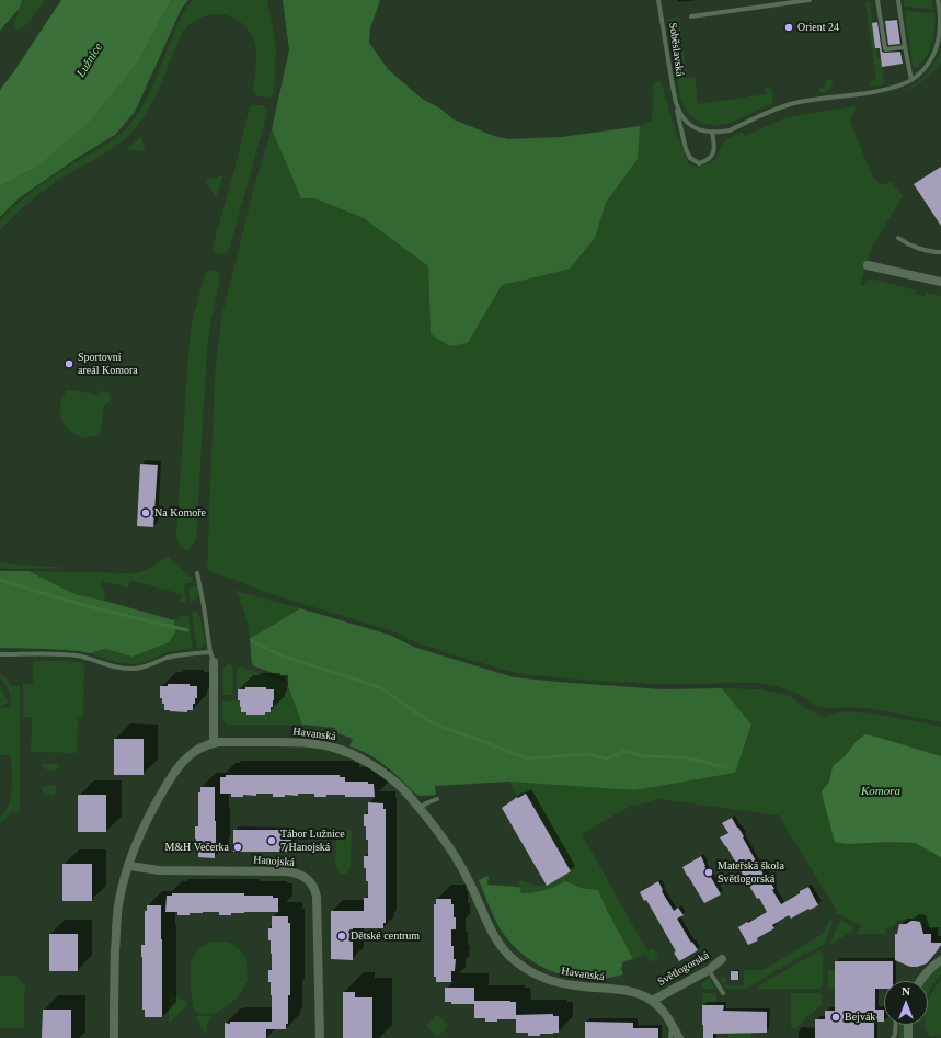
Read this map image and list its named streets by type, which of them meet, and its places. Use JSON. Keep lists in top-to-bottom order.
{
  "streets": {
    "street": ["Havanská", "Hanojská", "Světlogorská"],
    "lane": ["Soběslavská"]
  },
  "crossings": [
    ["Havanská", "Hanojská"],
    ["Havanská", "Světlogorská"]
  ],
  "water": ["Lužnice", "Komora"],
  "places": [
    "Orient 24",
    "Sportovní areál Komora",
    "Na Komoře",
    "Tábor Lužnice 7 Hanojská",
    "M&H Večerka",
    "Mateřská škola Světlogorská",
    "Dětské centrum",
    "Bejvák"
  ],
  "north": "top"
}
